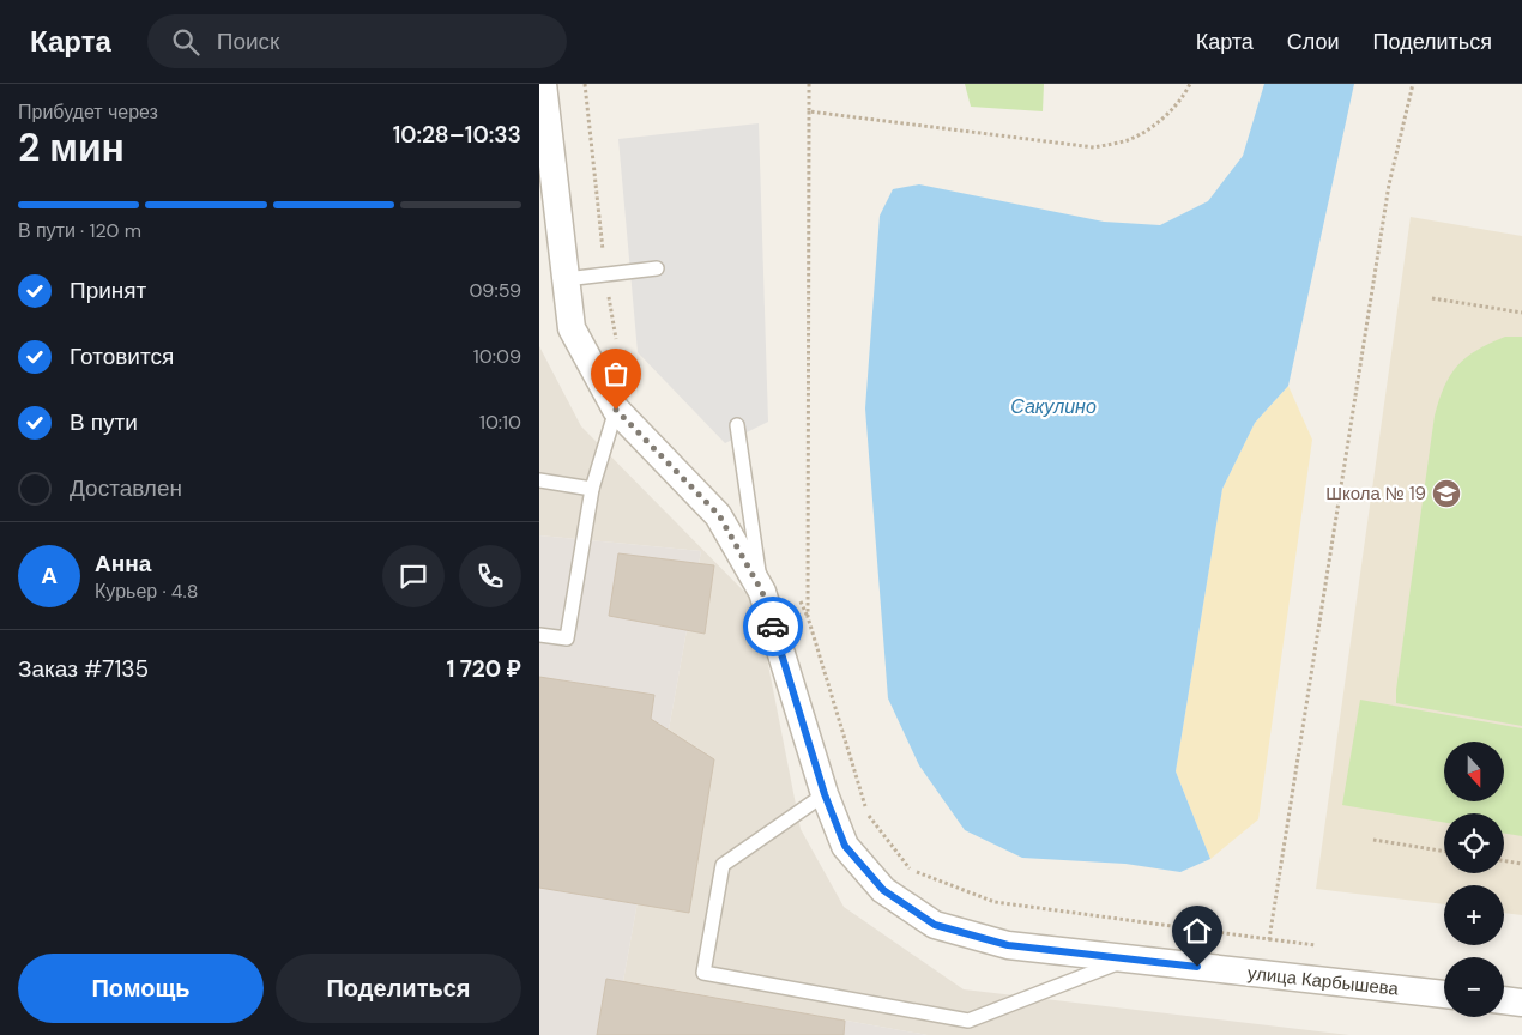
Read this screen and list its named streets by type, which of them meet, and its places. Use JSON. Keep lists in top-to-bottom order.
{
  "streets": {
    "street": ["улица Карбышева"]
  },
  "water": ["Сакулино"],
  "places": {
    "school or university": ["Школа № 19"]
  },
  "north": "bottom",
  "page": {
    "header": "Карта",
    "search": "Поиск",
    "nav": ["Карта", "Слои", "Поделиться"],
    "heading": ["2 мин", "Прибудет через", "10:28–10:33"],
    "panel": [
      "Анна",
      "Курьер · 4.8",
      "Заказ #7135",
      "1 720 ₽"
    ],
    "bar": "В пути · 120 m",
    "list": [
      ["Принят", "09:59"],
      ["Готовится", "10:09"],
      ["В пути", "10:10"],
      "Доставлен"
    ],
    "round": "А",
    "map_buttons": ["+", "−"],
    "buttons": ["Помощь", "Поделиться"]
  }
}
